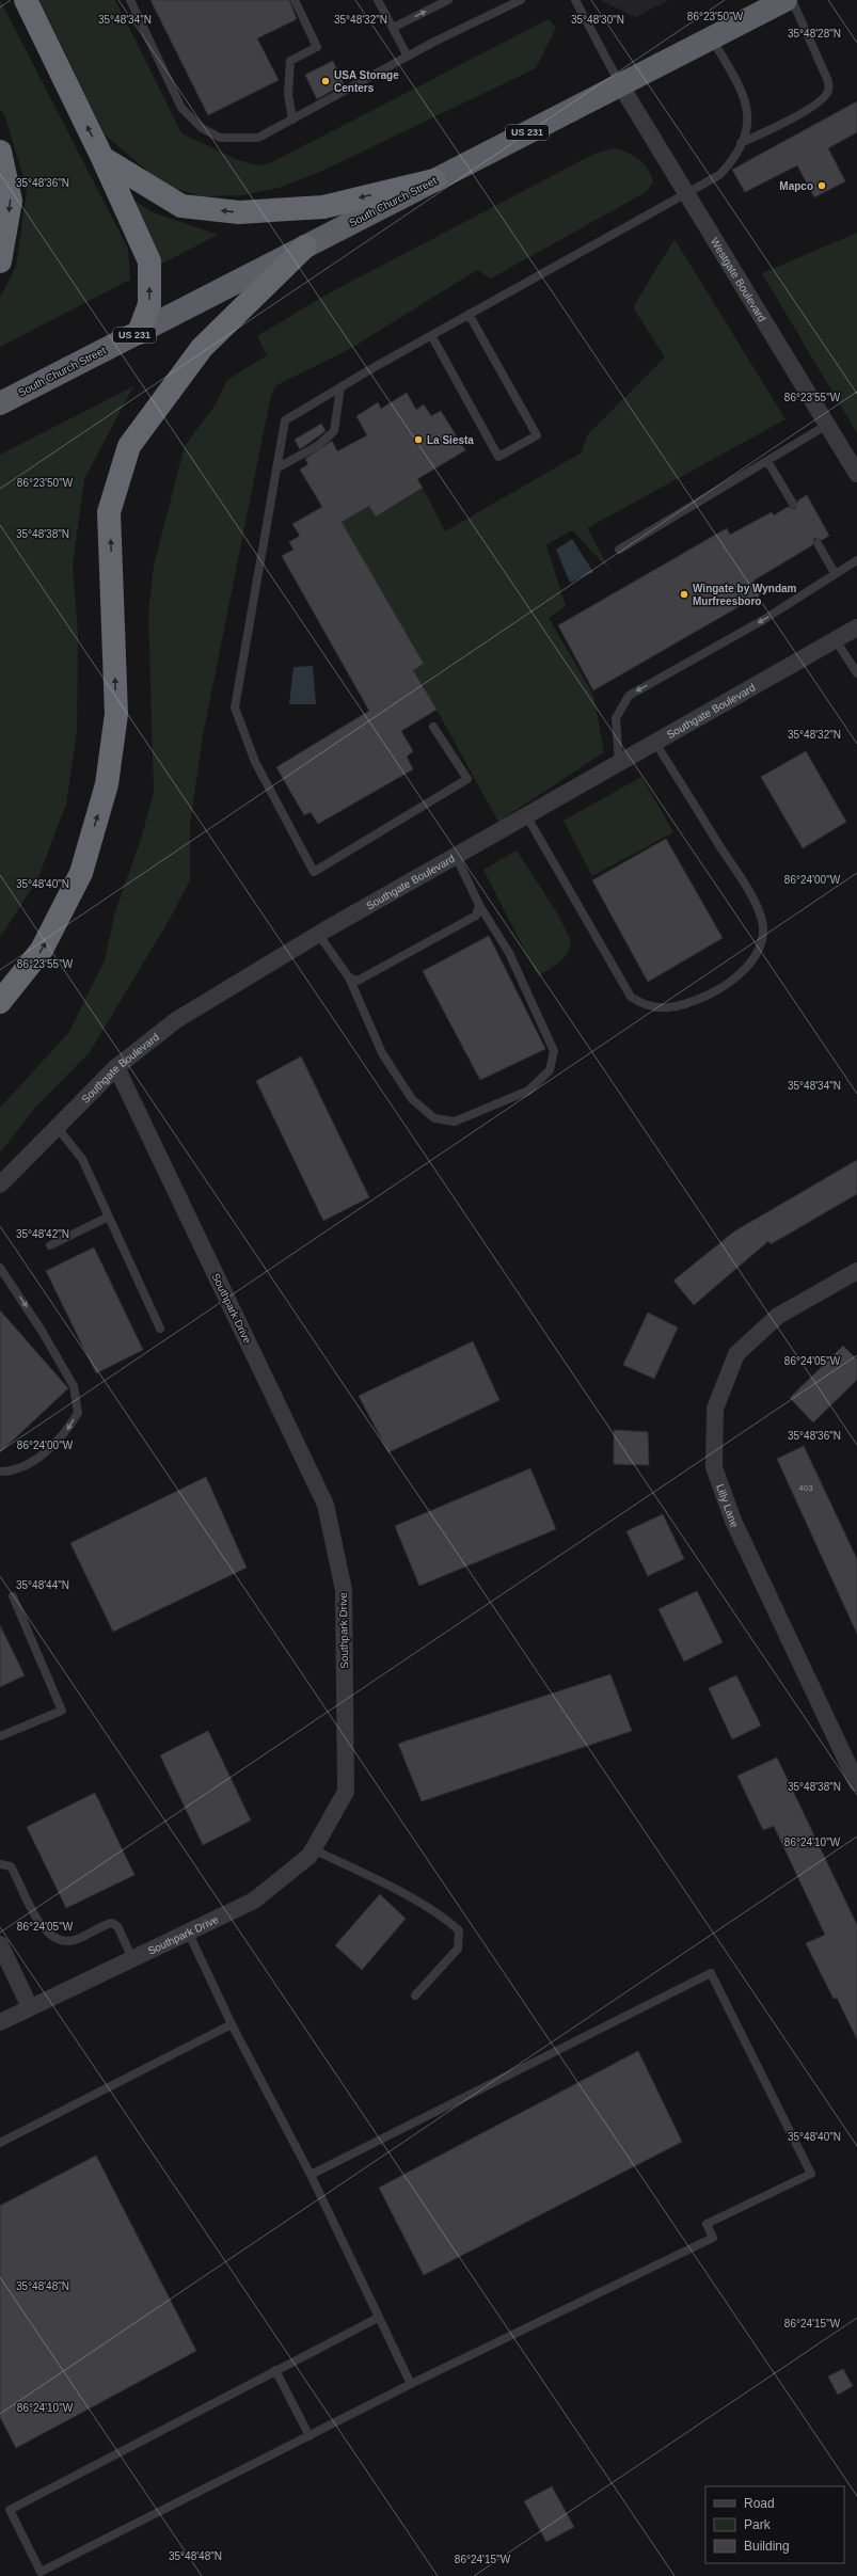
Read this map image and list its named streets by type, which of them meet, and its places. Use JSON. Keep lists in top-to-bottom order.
{
  "streets": {
    "highway": ["US 231", "South Church Street"],
    "street": [
      "Westgate Boulevard",
      "Southgate Boulevard",
      "Southpark Drive",
      "Lilly Lane"
    ]
  },
  "crossings": [
    ["South Church Street", "Westgate Boulevard"],
    ["Southgate Boulevard", "Southpark Drive"]
  ],
  "places": [
    "USA Storage Centers",
    "Mapco",
    "La Siesta",
    "Wingate by Wyndam Murfreesboro"
  ],
  "house_numbers": ["403"],
  "legend": ["Road", "Park", "Building"],
  "coordinates": [
    "86°23'50\"W",
    "35°48'34\"N",
    "35°48'32\"N",
    "35°48'30\"N",
    "35°48'28\"N",
    "35°48'36\"N",
    "86°23'55\"W",
    "35°48'38\"N",
    "86°24'00\"W",
    "35°48'40\"N",
    "35°48'42\"N",
    "86°24'05\"W",
    "35°48'44\"N",
    "86°24'10\"W",
    "35°48'48\"N",
    "86°24'15\"W"
  ]
}
